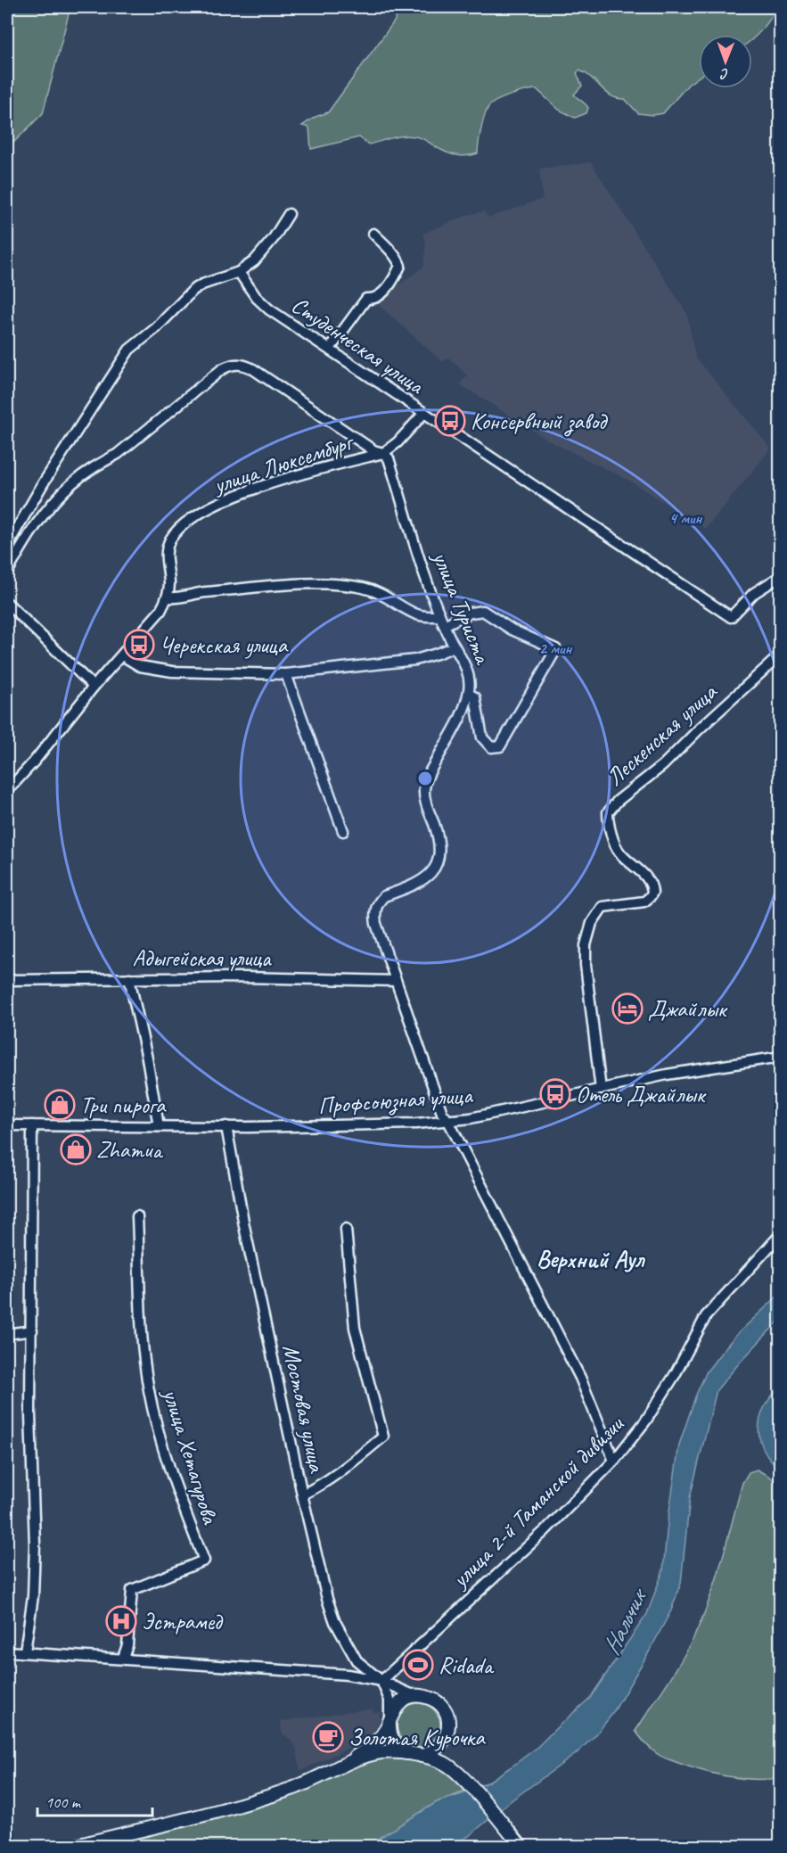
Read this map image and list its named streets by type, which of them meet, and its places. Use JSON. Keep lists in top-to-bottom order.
{
  "streets": {
    "street": [
      "Студенческая улица",
      "улица Люксембург",
      "улица Туриста",
      "Лескенская улица",
      "Адыгейская улица",
      "Профсоюзная улица",
      "Мостовая улица",
      "улица Хетагурова",
      "улица 2-й Таманской дивизии"
    ]
  },
  "crossings": [
    ["Студенческая улица", "улица Люксембург"],
    ["улица Люксембург", "улица Туриста"],
    ["улица Туриста", "Адыгейская улица"],
    ["улица Туриста", "Профсоюзная улица"],
    ["улица Туриста", "улица 2-й Таманской дивизии"],
    ["Лескенская улица", "Профсоюзная улица"],
    ["Профсоюзная улица", "Мостовая улица"],
    ["Мостовая улица", "улица 2-й Таманской дивизии"]
  ],
  "districts": ["Верхний Аул"],
  "water": ["Нальчик"],
  "places": {
    "bus stop": ["Консервный завод", "Черекская улица", "Отель Джайлык"],
    "hotel": ["Джайлык"],
    "shop": ["Три пирога", "Zhamua"],
    "hospital": ["Эстрамед"],
    "sports": ["Ridada"],
    "cafe": ["Золотая Курочка"]
  },
  "scale_bar": "100 m",
  "north": "bottom",
  "rings": ["4 мин", "2 мин"]
}
